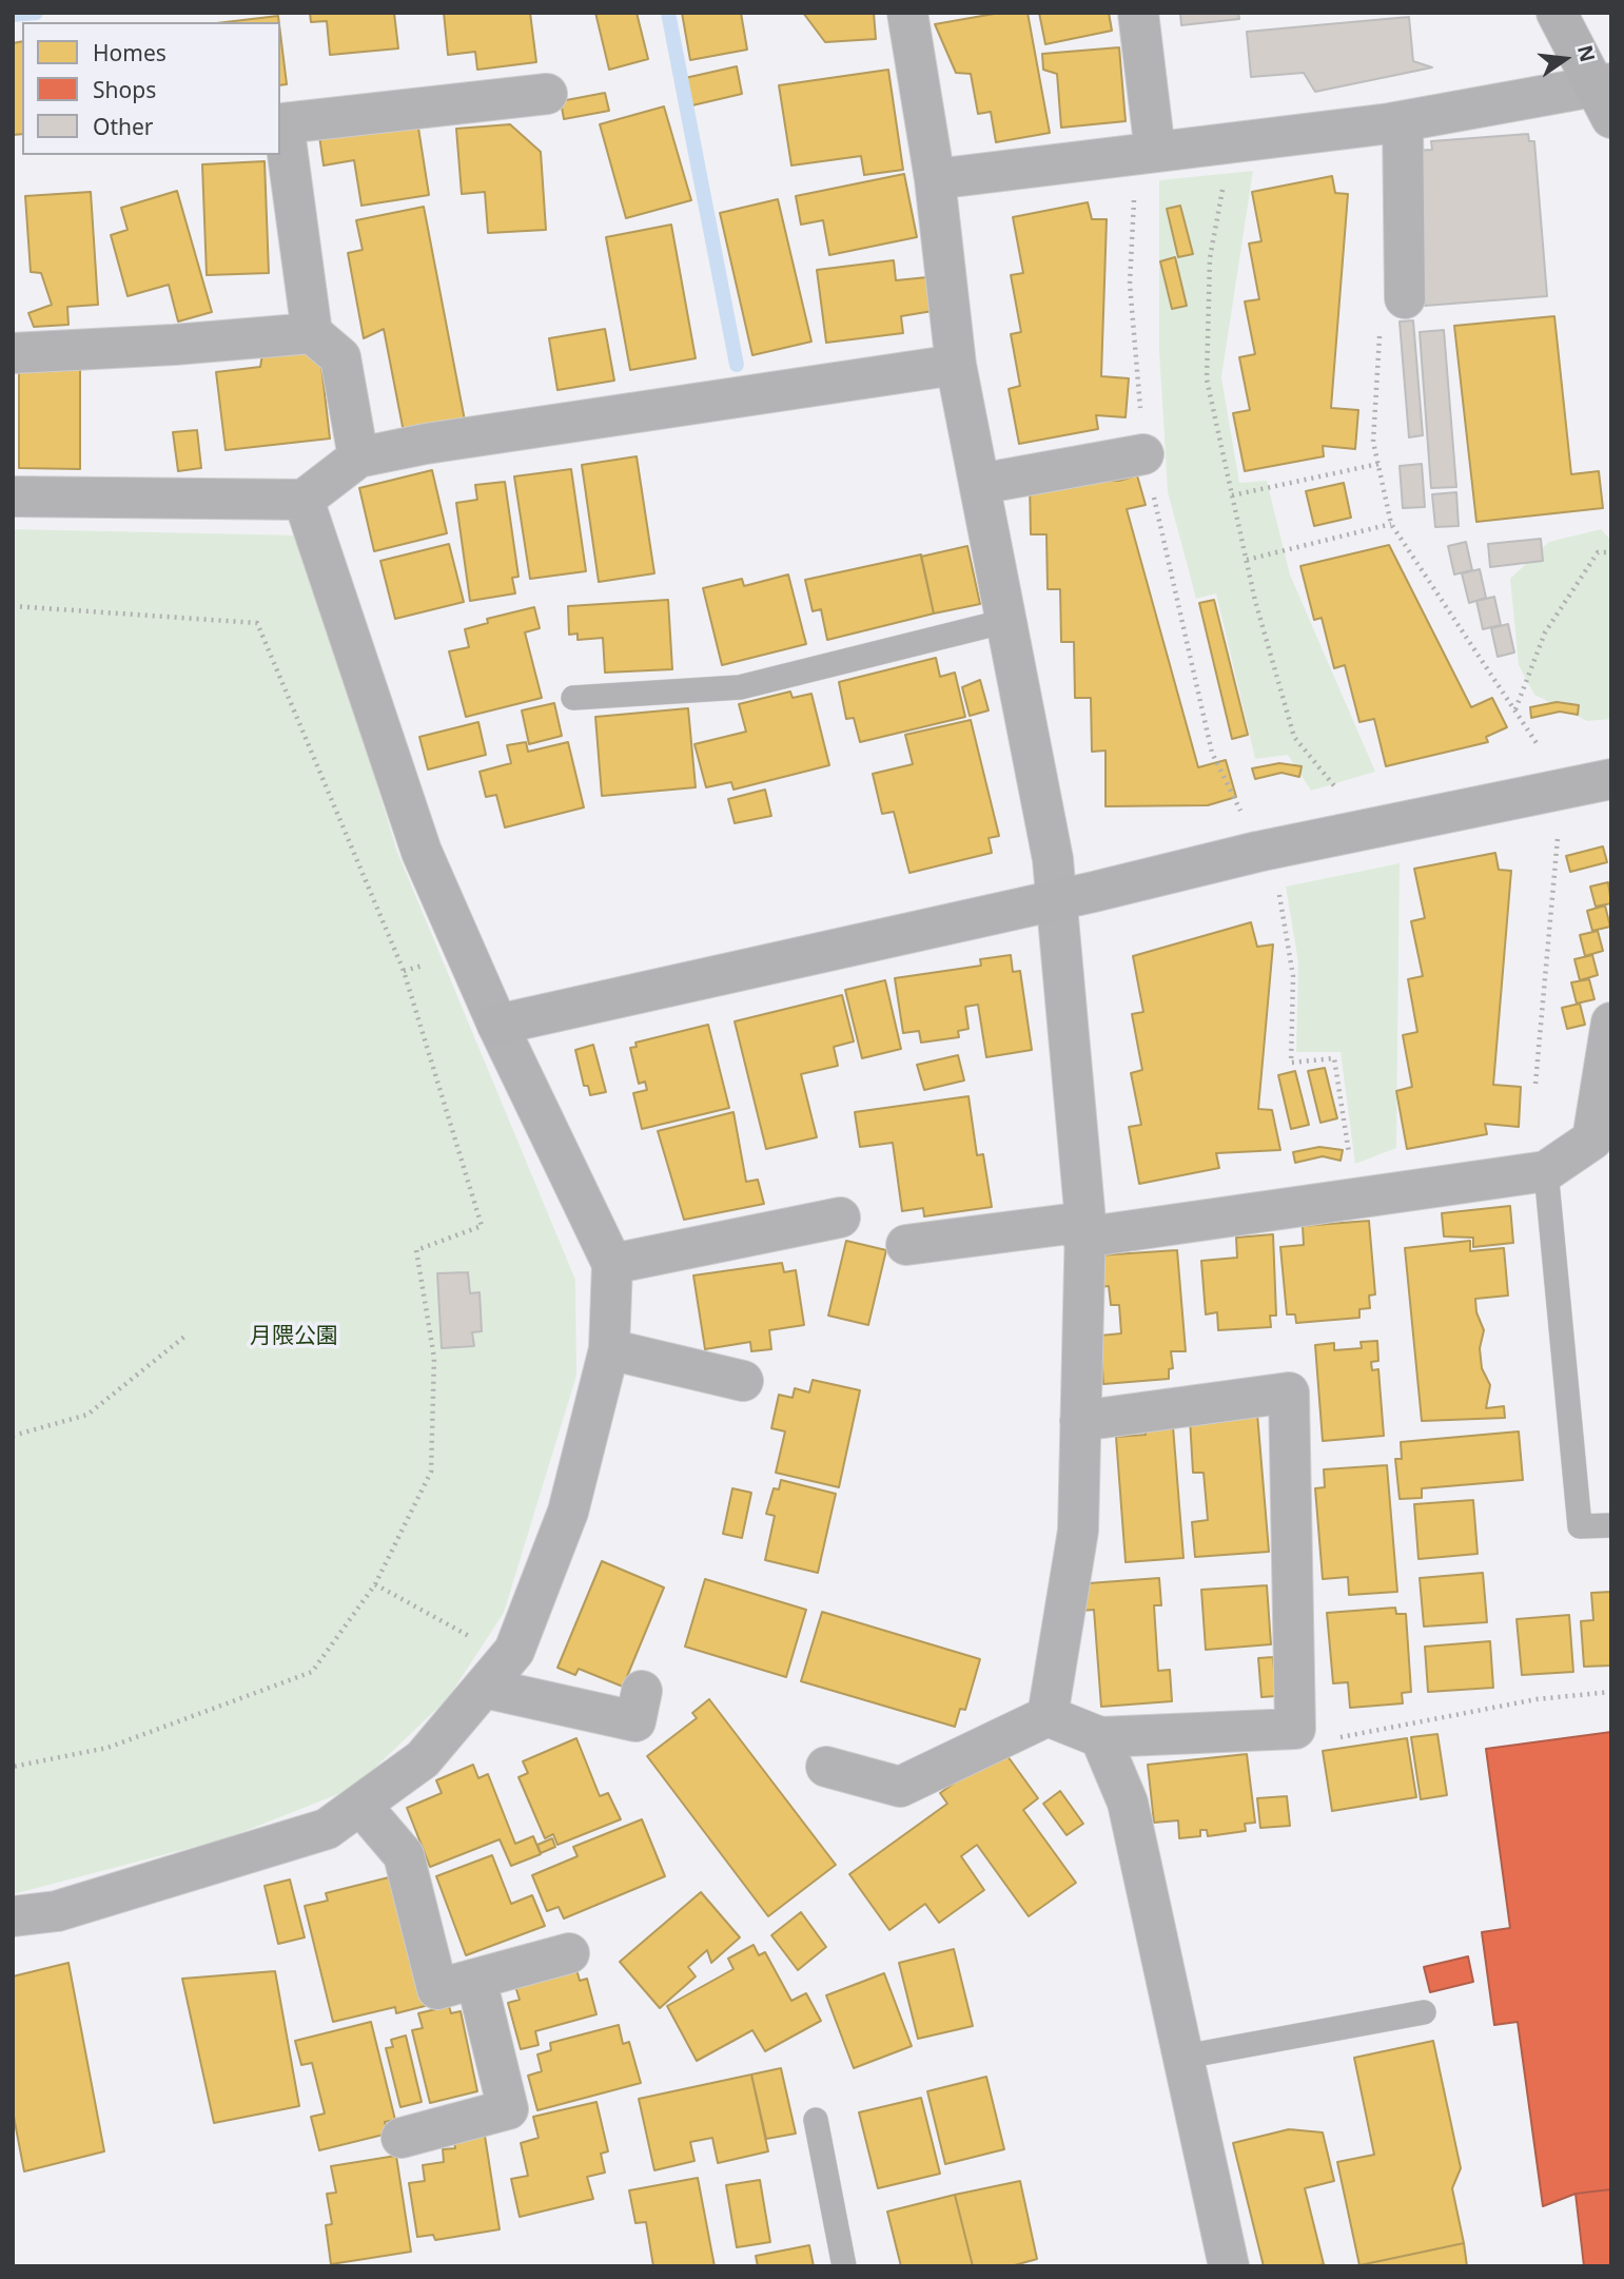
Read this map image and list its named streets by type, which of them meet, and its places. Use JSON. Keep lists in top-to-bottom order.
{
  "parks": ["月隈公園"],
  "legend": ["Homes", "Shops", "Other"],
  "north": "right"
}
